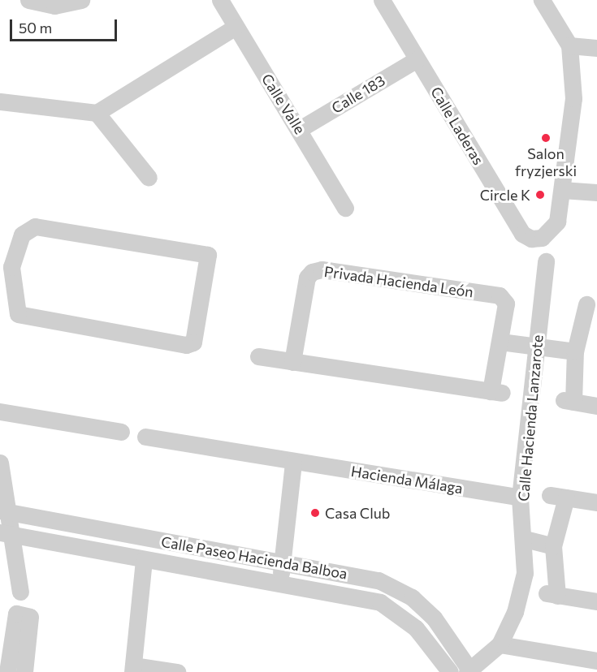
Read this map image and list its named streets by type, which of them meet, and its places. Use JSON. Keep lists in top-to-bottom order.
{
  "streets": {
    "street": [
      "Calle 183",
      "Calle Valle",
      "Calle Laderas",
      "Privada Hacienda León",
      "Calle Hacienda Lanzarote",
      "Hacienda Málaga",
      "Calle Paseo Hacienda Balboa"
    ]
  },
  "crossings": [
    ["Calle 183", "Calle Valle"],
    ["Calle 183", "Calle Laderas"],
    ["Calle Hacienda Lanzarote", "Hacienda Málaga"],
    ["Calle Hacienda Lanzarote", "Calle Paseo Hacienda Balboa"]
  ],
  "places": ["Salon fryzjerski", "Circle K", "Casa Club"],
  "scale_bar": "50 m"
}
